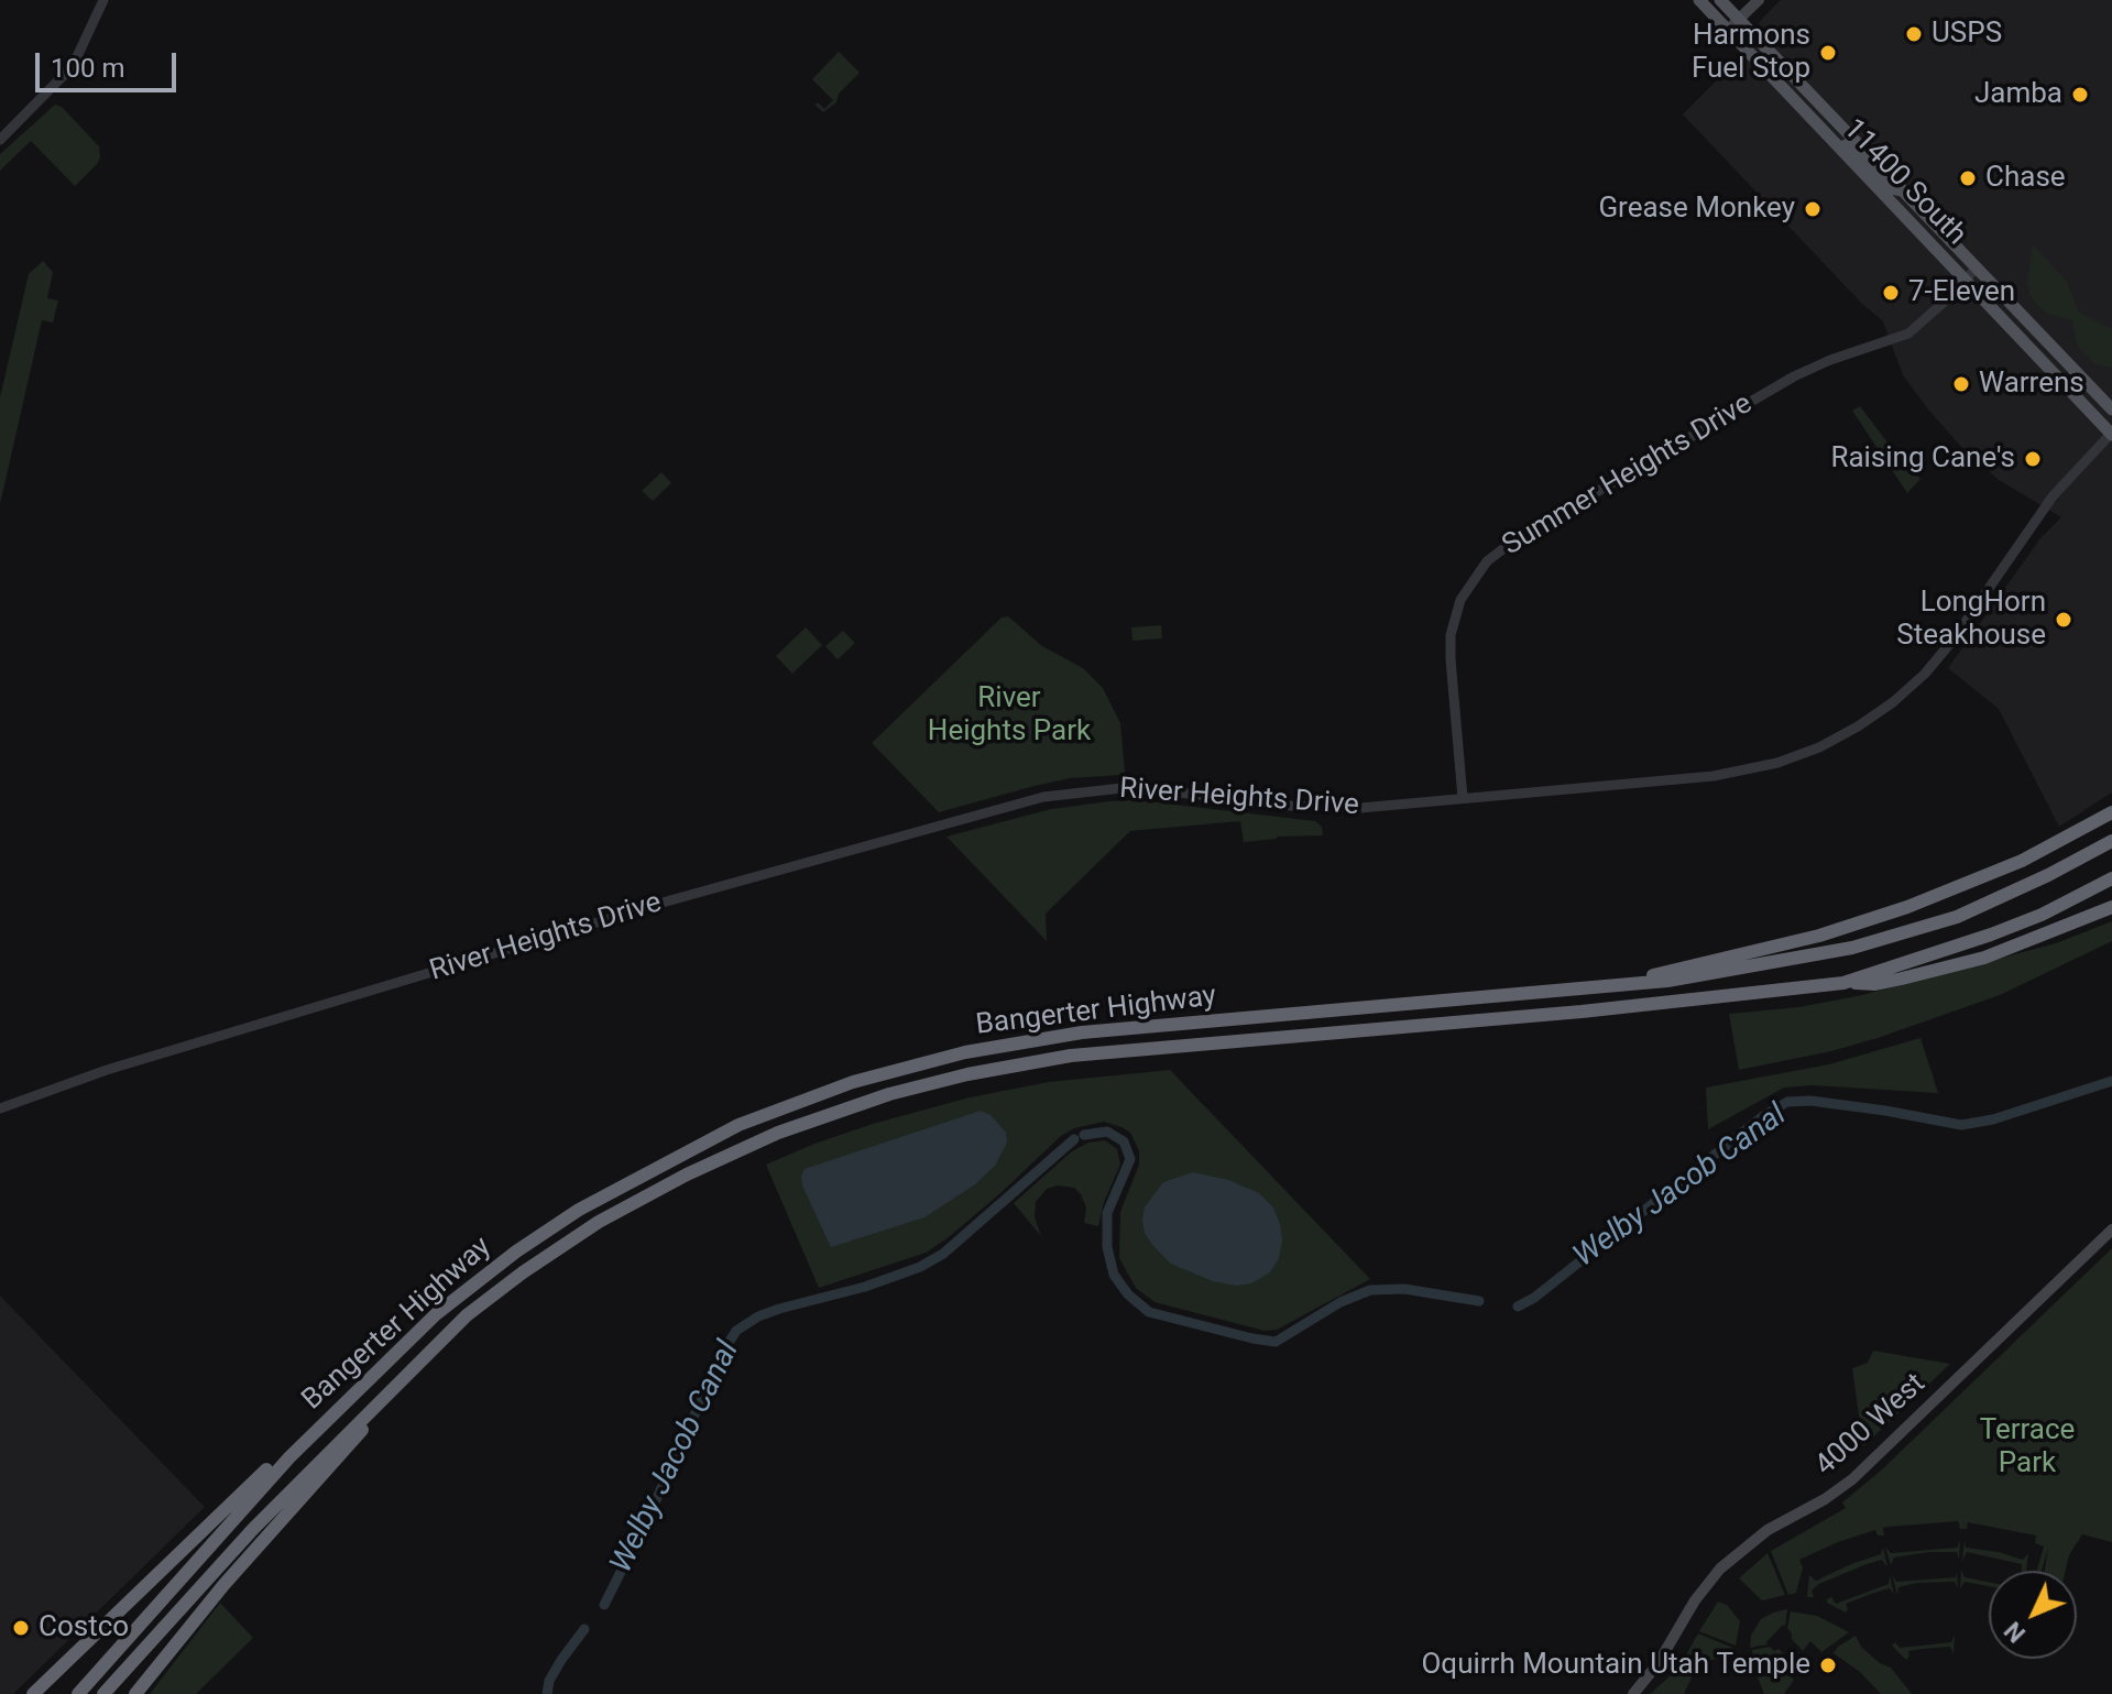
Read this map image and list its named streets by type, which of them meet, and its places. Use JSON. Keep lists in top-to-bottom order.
{
  "streets": {
    "highway": ["Bangerter Highway"],
    "main road": ["11400 South", "4000 West"],
    "street": ["Summer Heights Drive", "River Heights Drive"]
  },
  "crossings": [
    ["11400 South", "Summer Heights Drive"],
    ["11400 South", "River Heights Drive"],
    ["Summer Heights Drive", "River Heights Drive"]
  ],
  "water": ["Welby Jacob Canal"],
  "parks": ["River Heights Park", "Terrace Park"],
  "places": [
    "USPS",
    "Harmons Fuel Stop",
    "Jamba",
    "Chase",
    "Grease Monkey",
    "7-Eleven",
    "Warrens",
    "Raising Cane's",
    "LongHorn Steakhouse",
    "Costco",
    "Oquirrh Mountain Utah Temple"
  ],
  "scale_bar": "100 m",
  "north": "bottom left"
}
